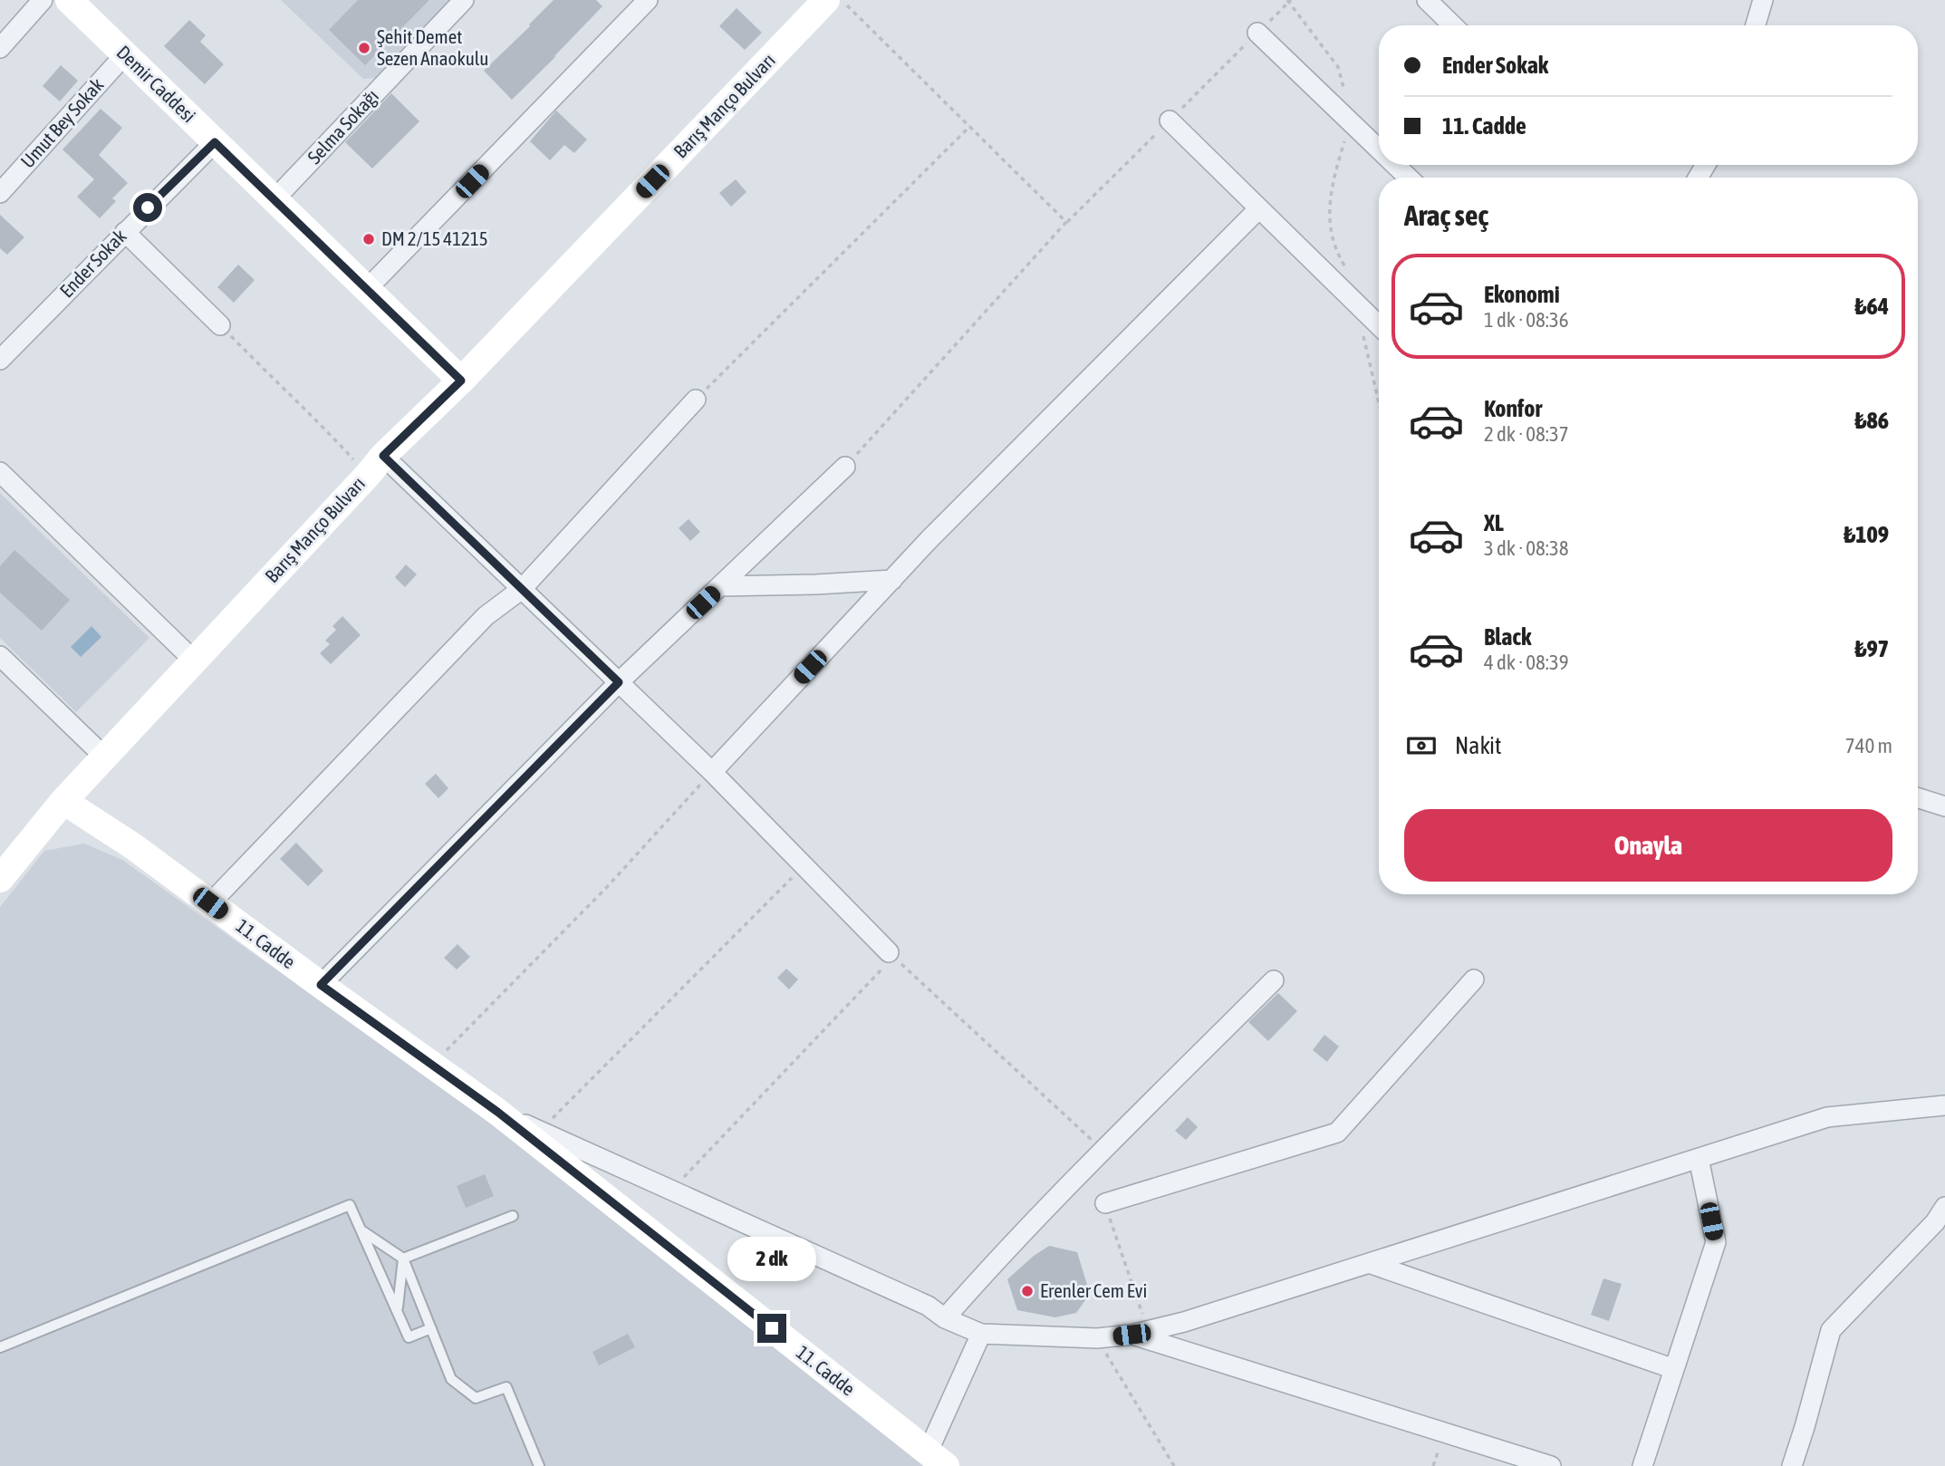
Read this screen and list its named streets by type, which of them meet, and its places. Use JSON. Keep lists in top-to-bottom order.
{
  "streets": {
    "street": [
      "Demir Caddesi",
      "Barış Manço Bulvarı",
      "Umut Bey Sokak",
      "Selma Sokağı",
      "Ender Sokak",
      "11. Cadde"
    ]
  },
  "crossings": [
    ["Demir Caddesi", "Barış Manço Bulvarı"],
    ["Demir Caddesi", "Umut Bey Sokak"],
    ["Demir Caddesi", "Selma Sokağı"],
    ["Demir Caddesi", "Ender Sokak"],
    ["Barış Manço Bulvarı", "11. Cadde"]
  ],
  "places": ["Şehit Demet Sezen Anaokulu", "DM 2/15 41215", "Erenler Cem Evi"],
  "page": {
    "banner": ["Ender Sokak", "11. Cadde"],
    "heading": "Araç seç",
    "list": [
      {
        "name": "Ekonomi",
        "note": "1 dk · 08:36",
        "value": "₺64"
      },
      {
        "name": "Konfor",
        "note": "2 dk · 08:37",
        "value": "₺86"
      },
      {
        "name": "XL",
        "note": "3 dk · 08:38",
        "value": "₺109"
      },
      {
        "name": "Black",
        "note": "4 dk · 08:39",
        "value": "₺97"
      }
    ],
    "pay": ["Nakit", "740 m"],
    "buttons": "Onayla",
    "bubble": "2 dk"
  }
}
